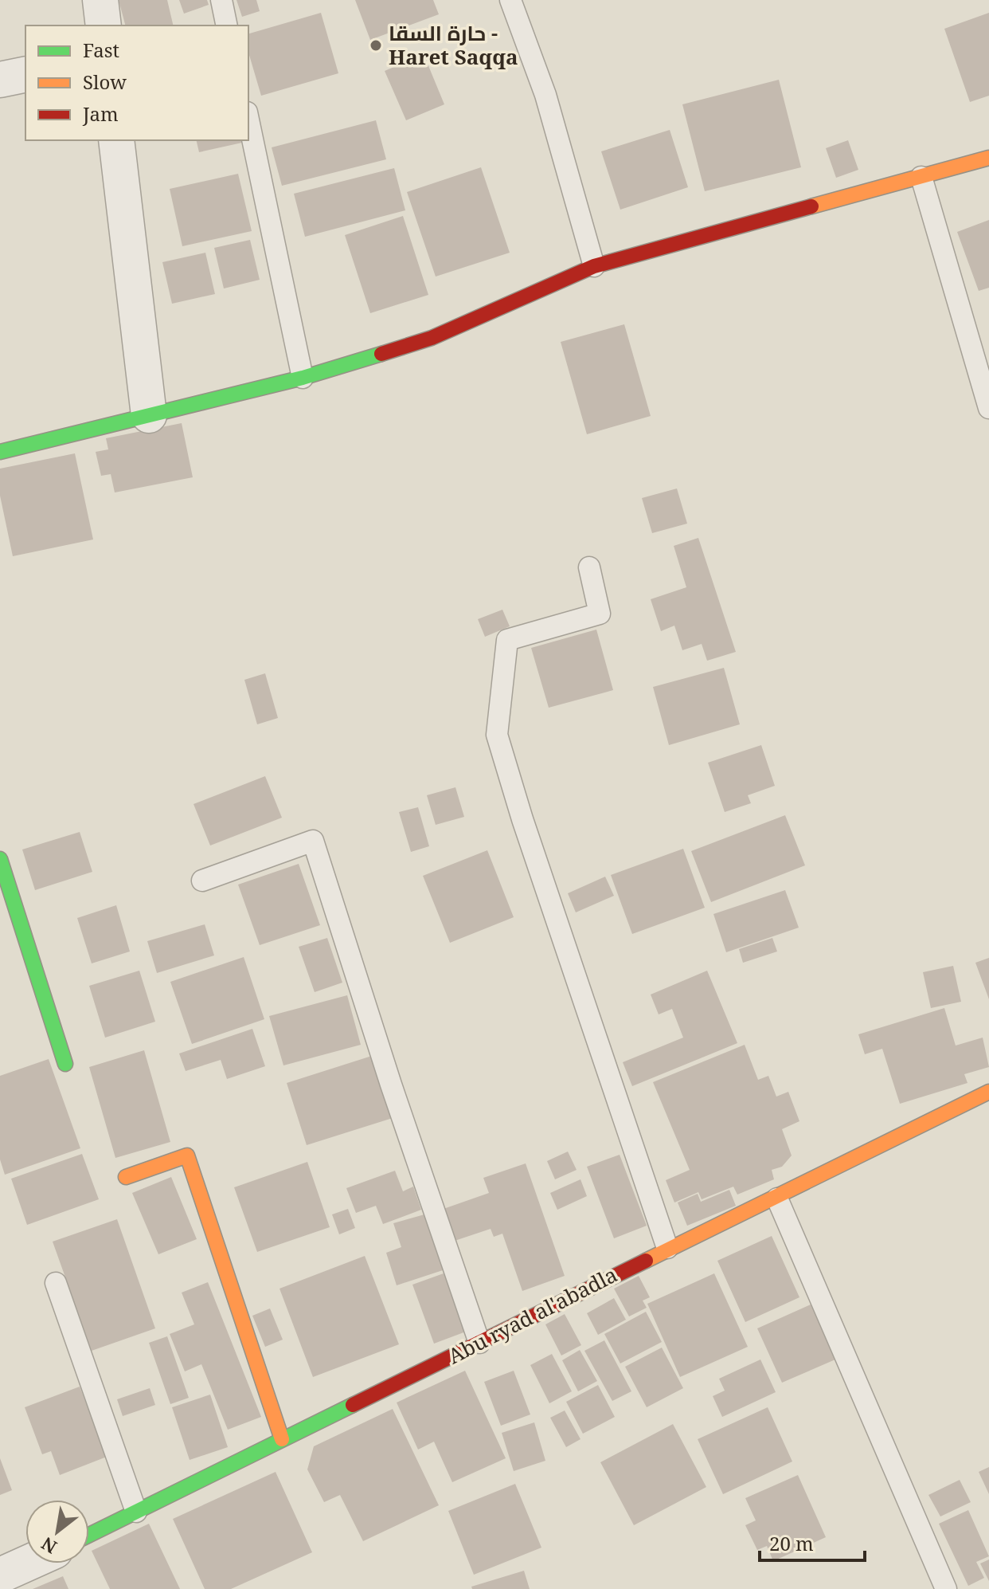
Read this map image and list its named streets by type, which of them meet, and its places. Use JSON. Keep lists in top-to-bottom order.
{
  "streets": {
    "street": ["Abu ryad al'abadla"]
  },
  "places": ["حارة السقا - Haret Saqqa"],
  "legend": ["Fast", "Slow", "Jam"],
  "scale_bar": "20 m",
  "north": "bottom left"
}
